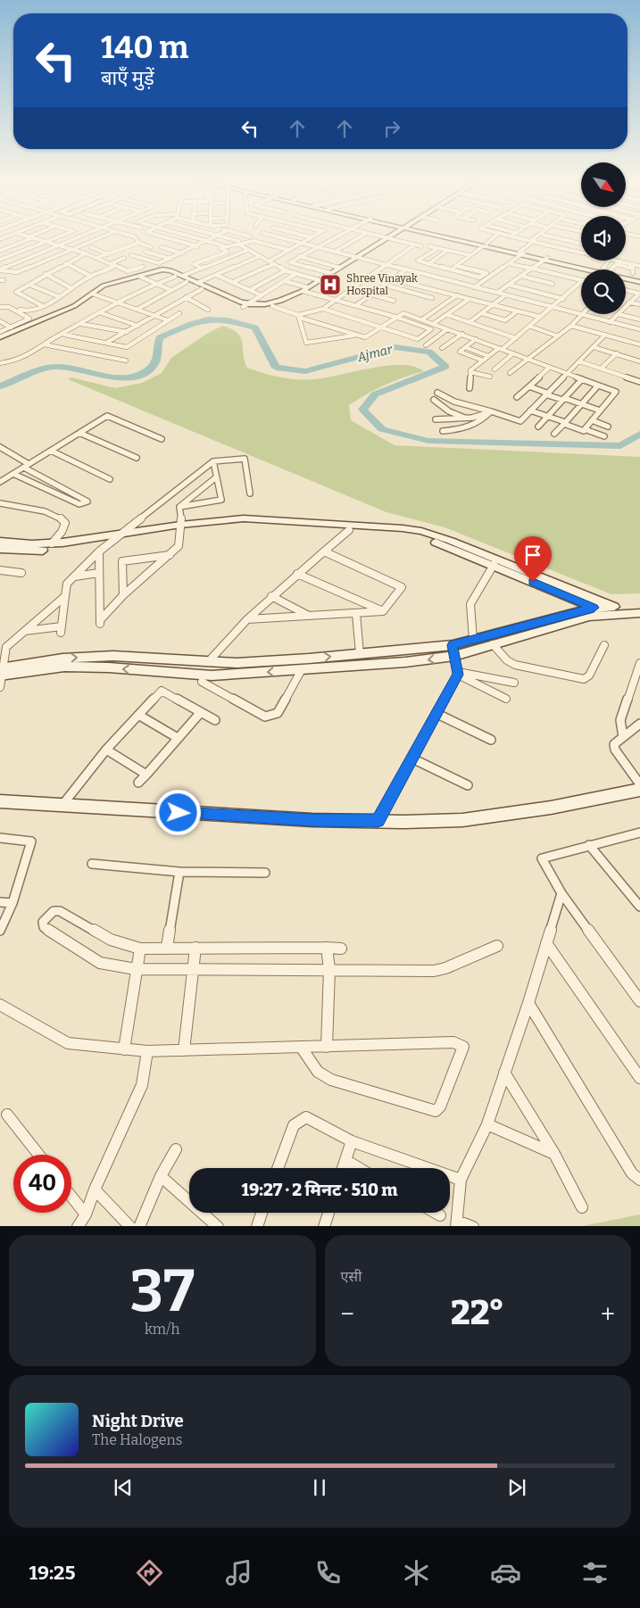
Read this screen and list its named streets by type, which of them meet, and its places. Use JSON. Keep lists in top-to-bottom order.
{
  "water": ["Ajmar"],
  "places": {
    "hospital": ["Shree Vinayak Hospital"]
  },
  "north": "bottom right",
  "page": {
    "turn": ["140 m", "बाएँ मुड़ें"],
    "limit": "40",
    "trip": "19:27 · 2 मिनट · 510 m",
    "tile": [
      ["37", "km/h"],
      "एसी"
    ],
    "heat": ["−", "22°", "+"],
    "song": ["Night Drive", "The Halogens"],
    "tabs": "19:25"
  }
}
